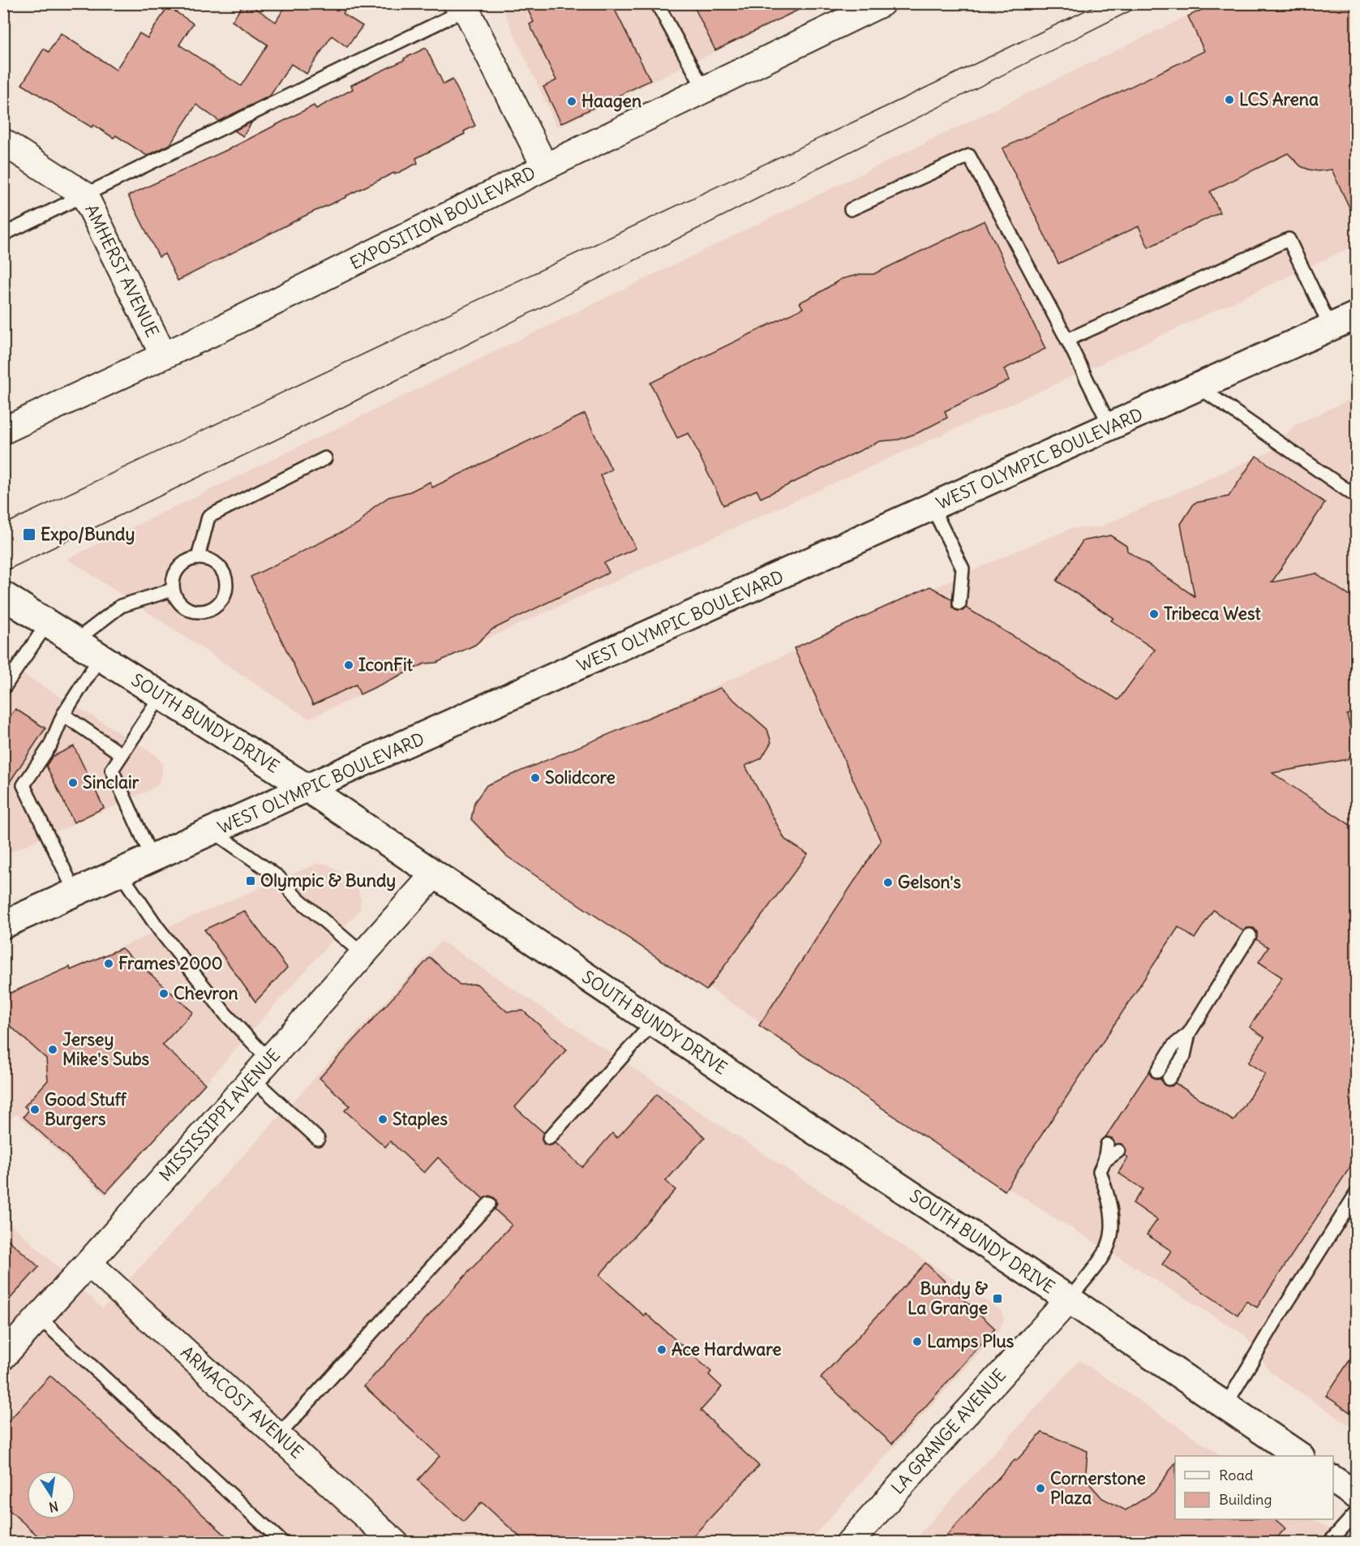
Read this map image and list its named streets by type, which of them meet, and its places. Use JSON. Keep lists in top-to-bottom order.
{
  "streets": {
    "main road": ["WEST OLYMPIC BOULEVARD", "SOUTH BUNDY DRIVE"],
    "street": [
      "EXPOSITION BOULEVARD",
      "AMHERST AVENUE",
      "MISSISSIPPI AVENUE",
      "ARMACOST AVENUE",
      "LA GRANGE AVENUE"
    ]
  },
  "crossings": [
    ["EXPOSITION BOULEVARD", "AMHERST AVENUE"],
    ["WEST OLYMPIC BOULEVARD", "SOUTH BUNDY DRIVE"],
    ["SOUTH BUNDY DRIVE", "MISSISSIPPI AVENUE"],
    ["SOUTH BUNDY DRIVE", "LA GRANGE AVENUE"],
    ["MISSISSIPPI AVENUE", "ARMACOST AVENUE"]
  ],
  "places": {
    "other": [
      "LCS Arena",
      "Haagen",
      "Tribeca West",
      "IconFit",
      "Solidcore",
      "Sinclair",
      "Gelson's",
      "Frames 2000",
      "Chevron",
      "Jersey Mike's Subs",
      "Good Stuff Burgers",
      "Staples",
      "Lamps Plus",
      "Ace Hardware",
      "Cornerstone Plaza"
    ],
    "transit": ["Expo/Bundy", "Olympic & Bundy", "Bundy & La Grange"]
  },
  "legend": ["Road", "Building"],
  "north": "bottom"
}
